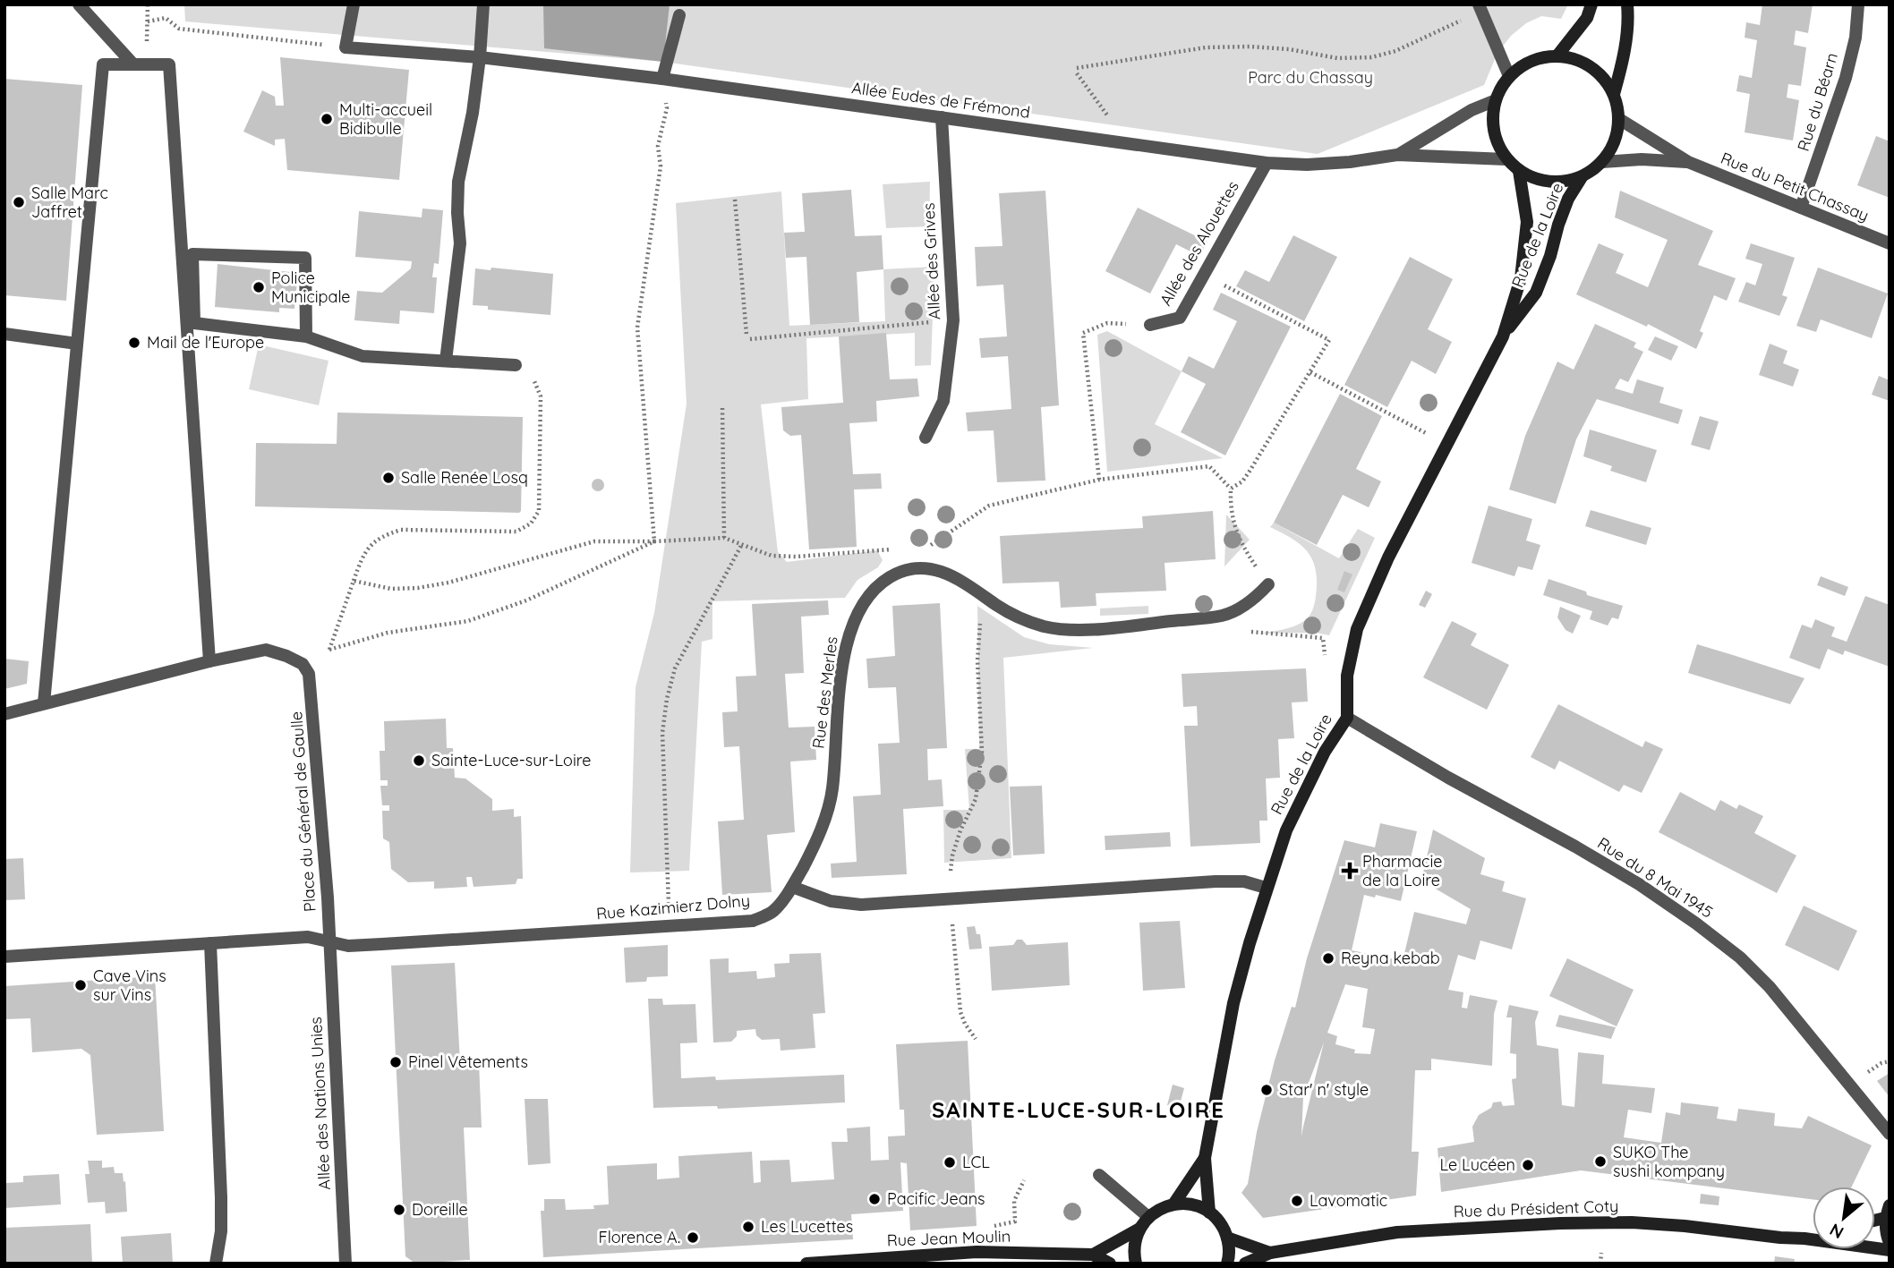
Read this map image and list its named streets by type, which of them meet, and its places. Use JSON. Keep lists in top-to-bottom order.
{
  "streets": {
    "street": [
      "Allée Eudes de Frémond",
      "Rue du Béarn",
      "Rue du Petit Chassay",
      "Rue de la Loire",
      "Allée des Alouettes",
      "Allée des Grives",
      "Rue des Merles",
      "Place du Général de Gaulle",
      "Rue du 8 Mai 1945",
      "Rue Kazimierz Dolny",
      "Allée des Nations Unies",
      "Rue du Président Coty",
      "Rue Jean Moulin"
    ]
  },
  "crossings": [
    ["Allée Eudes de Frémond", "Rue du Petit Chassay"],
    ["Allée Eudes de Frémond", "Rue de la Loire"],
    ["Allée Eudes de Frémond", "Allée des Alouettes"],
    ["Allée Eudes de Frémond", "Allée des Grives"],
    ["Rue du Béarn", "Rue du Petit Chassay"],
    ["Rue du Petit Chassay", "Rue de la Loire"],
    ["Rue de la Loire", "Rue du 8 Mai 1945"],
    ["Rue des Merles", "Rue Kazimierz Dolny"],
    ["Place du Général de Gaulle", "Rue Kazimierz Dolny"],
    ["Place du Général de Gaulle", "Allée des Nations Unies"],
    ["Rue Kazimierz Dolny", "Allée des Nations Unies"]
  ],
  "districts": ["SAINTE-LUCE-SUR-LOIRE"],
  "parks": ["Parc du Chassay"],
  "places": {
    "other": [
      "Multi-accueil Bidibulle",
      "Salle Marc Jaffret",
      "Police Municipale",
      "Mail de l'Europe",
      "Salle Renée Losq",
      "Sainte-Luce-sur-Loire",
      "Reyna kebab",
      "Cave Vins sur Vins",
      "Pinel Vêtements",
      "Star' n' style",
      "SUKO The sushi kompany",
      "LCL",
      "Le Lucéen",
      "Pacific Jeans",
      "Lavomatic",
      "Doreille",
      "Les Lucettes",
      "Florence A."
    ],
    "health": ["Pharmacie de la Loire"]
  },
  "north": "bottom left"
}
